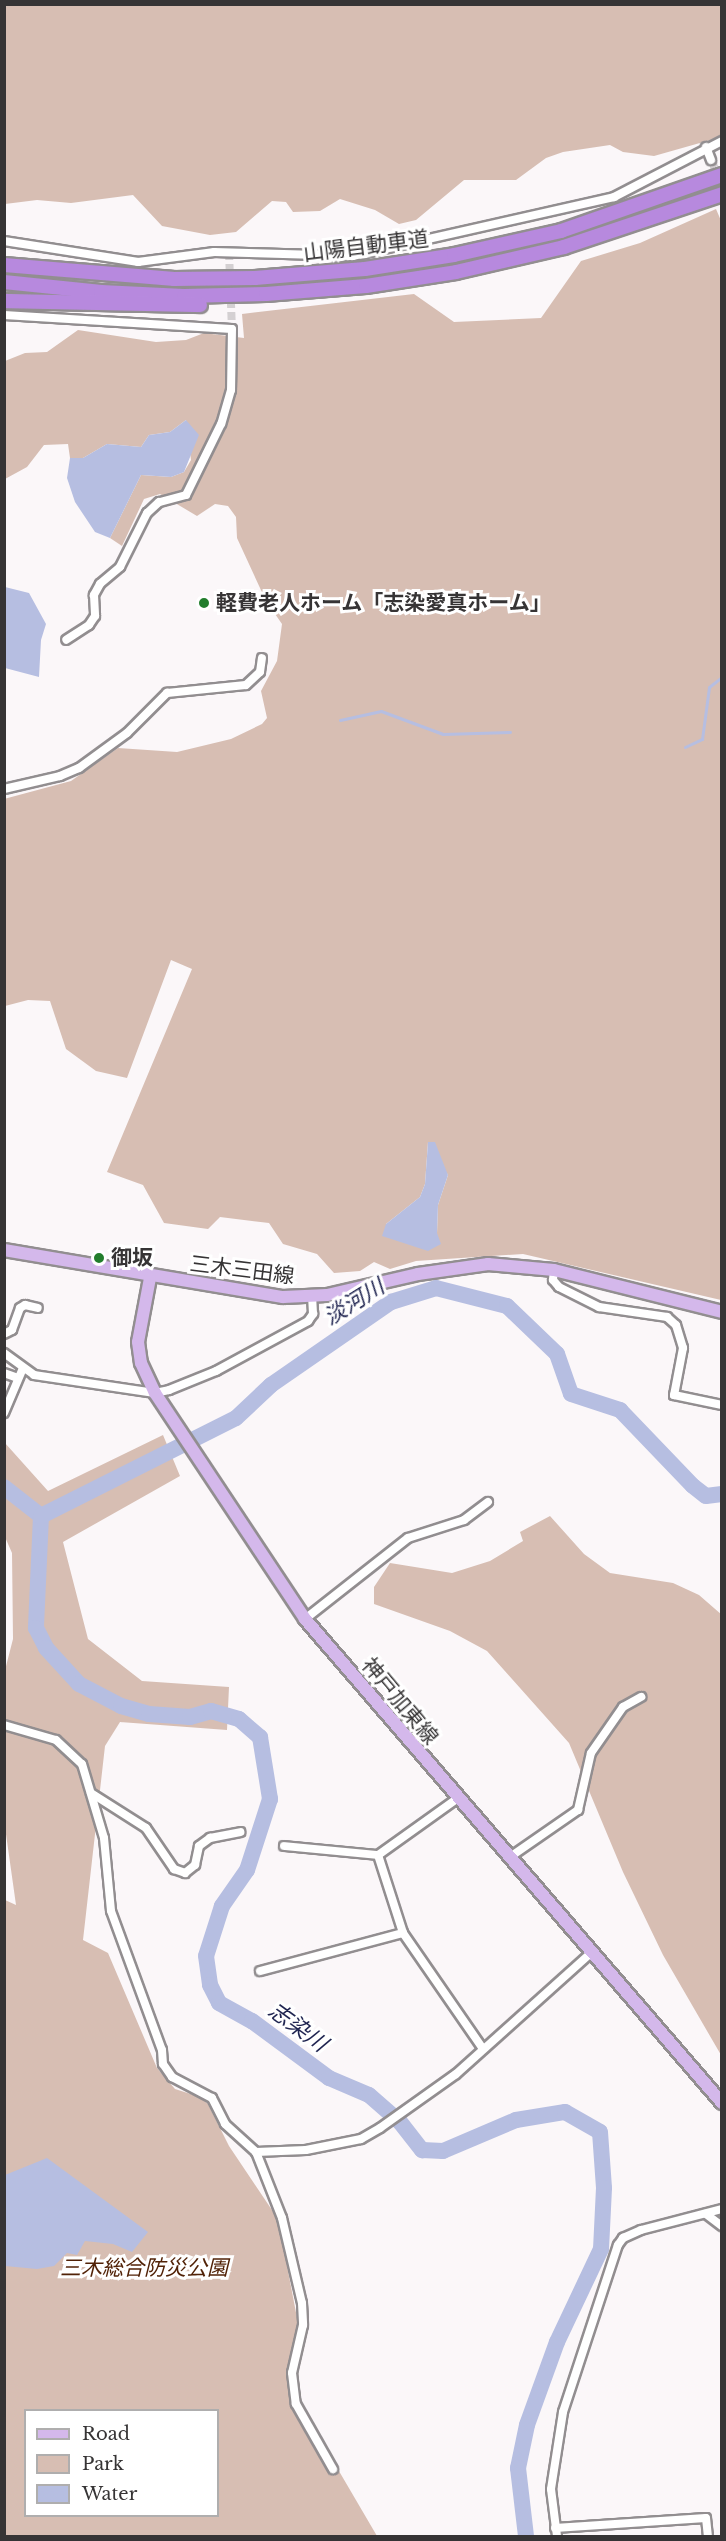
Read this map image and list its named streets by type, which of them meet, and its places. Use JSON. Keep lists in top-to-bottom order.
{
  "streets": {
    "highway": ["山陽自動車道"],
    "main road": ["三木三田線", "神戸加東線"]
  },
  "crossings": [
    ["三木三田線", "神戸加東線"]
  ],
  "water": ["淡河川", "志染川"],
  "parks": ["三木総合防災公園"],
  "places": ["軽費老人ホーム「志染愛真ホーム」", "御坂"],
  "legend": ["Road", "Park", "Water"]
}
